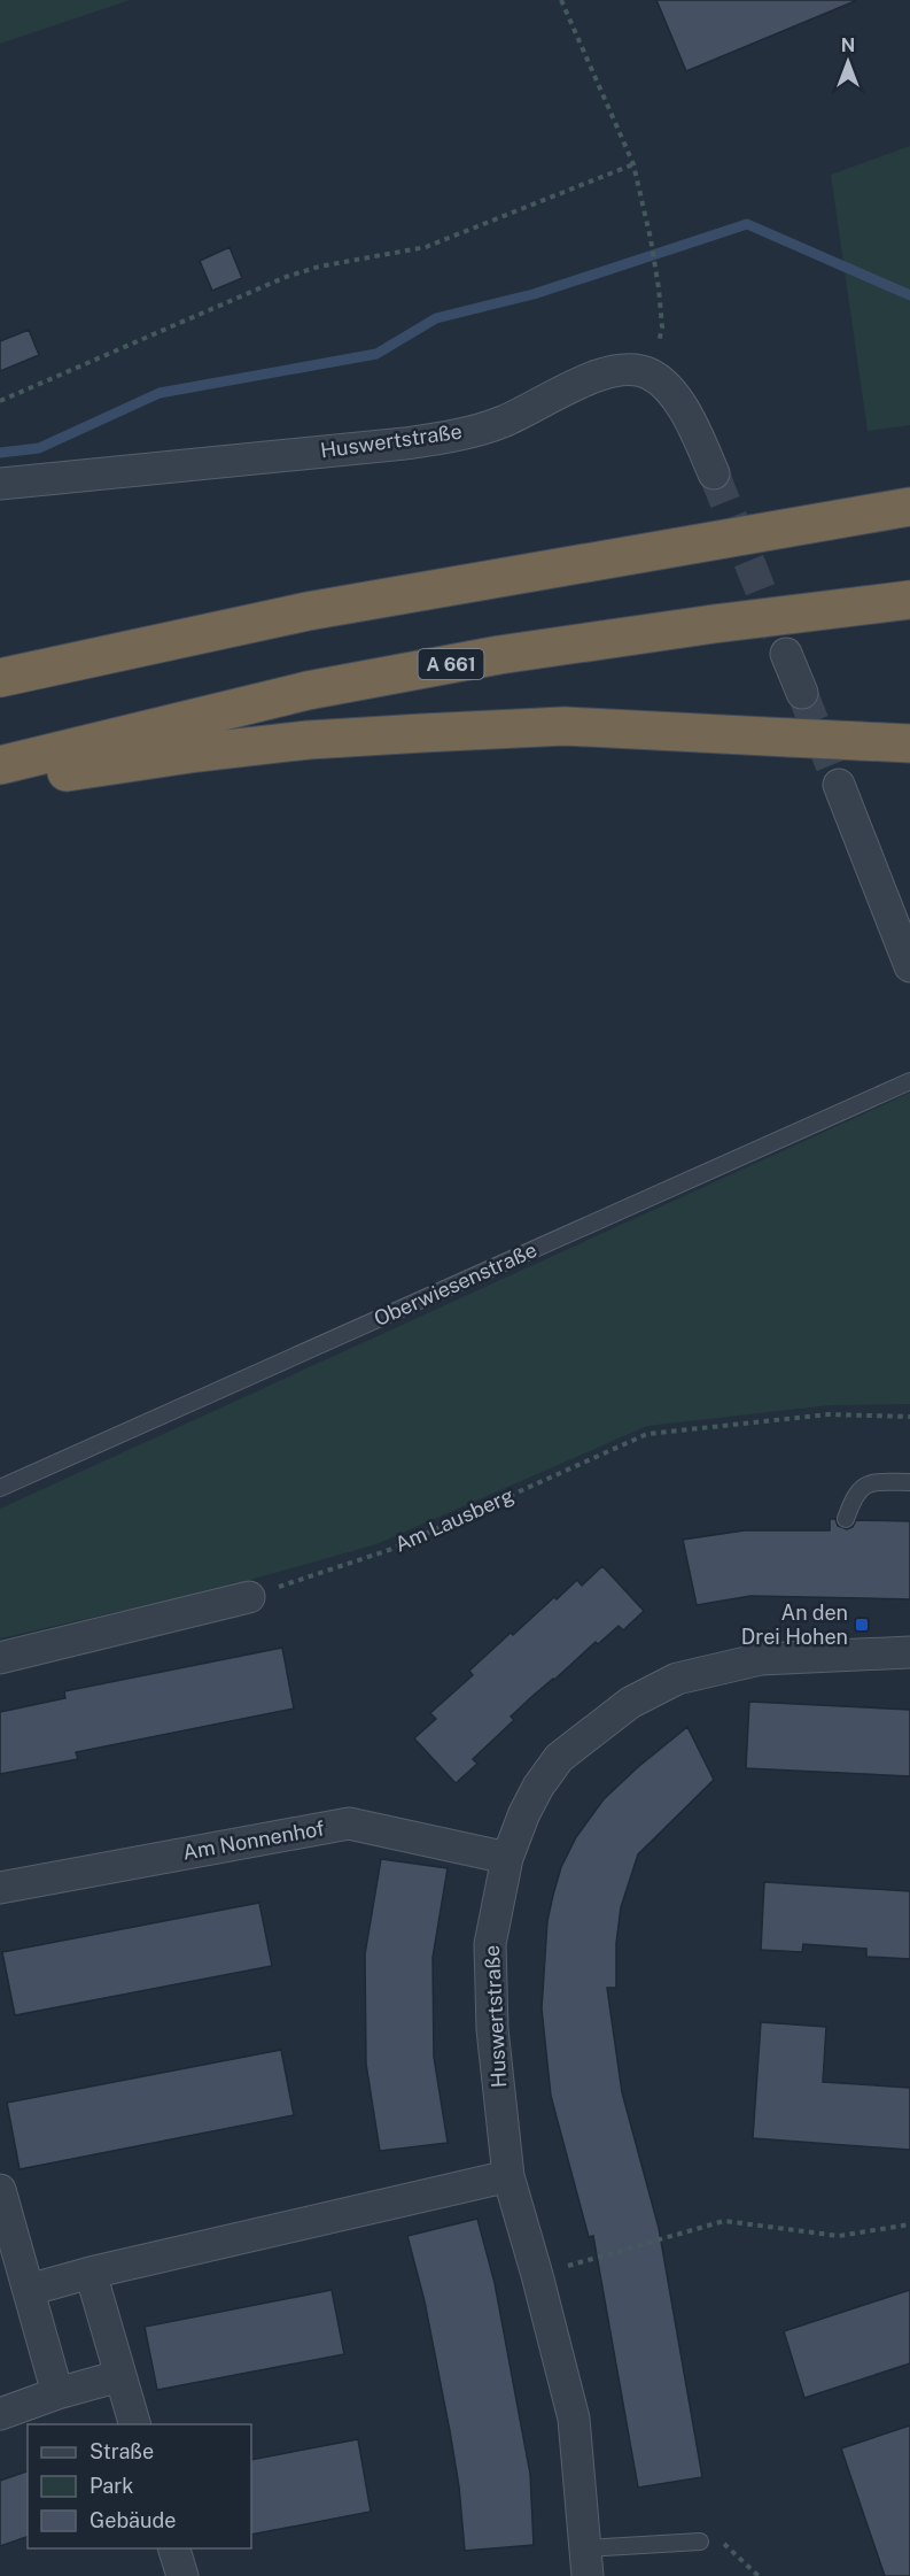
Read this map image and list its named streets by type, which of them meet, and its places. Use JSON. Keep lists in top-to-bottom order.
{
  "streets": {
    "highway": ["A 661"],
    "street": ["Huswertstraße", "Am Nonnenhof"],
    "lane": ["Oberwiesenstraße"],
    "path": ["Am Lausberg"]
  },
  "crossings": [
    ["Huswertstraße", "Am Nonnenhof"]
  ],
  "places": {
    "transit": ["An den Drei Hohen"]
  },
  "legend": ["Straße", "Park", "Gebäude"],
  "north": "top"
}
